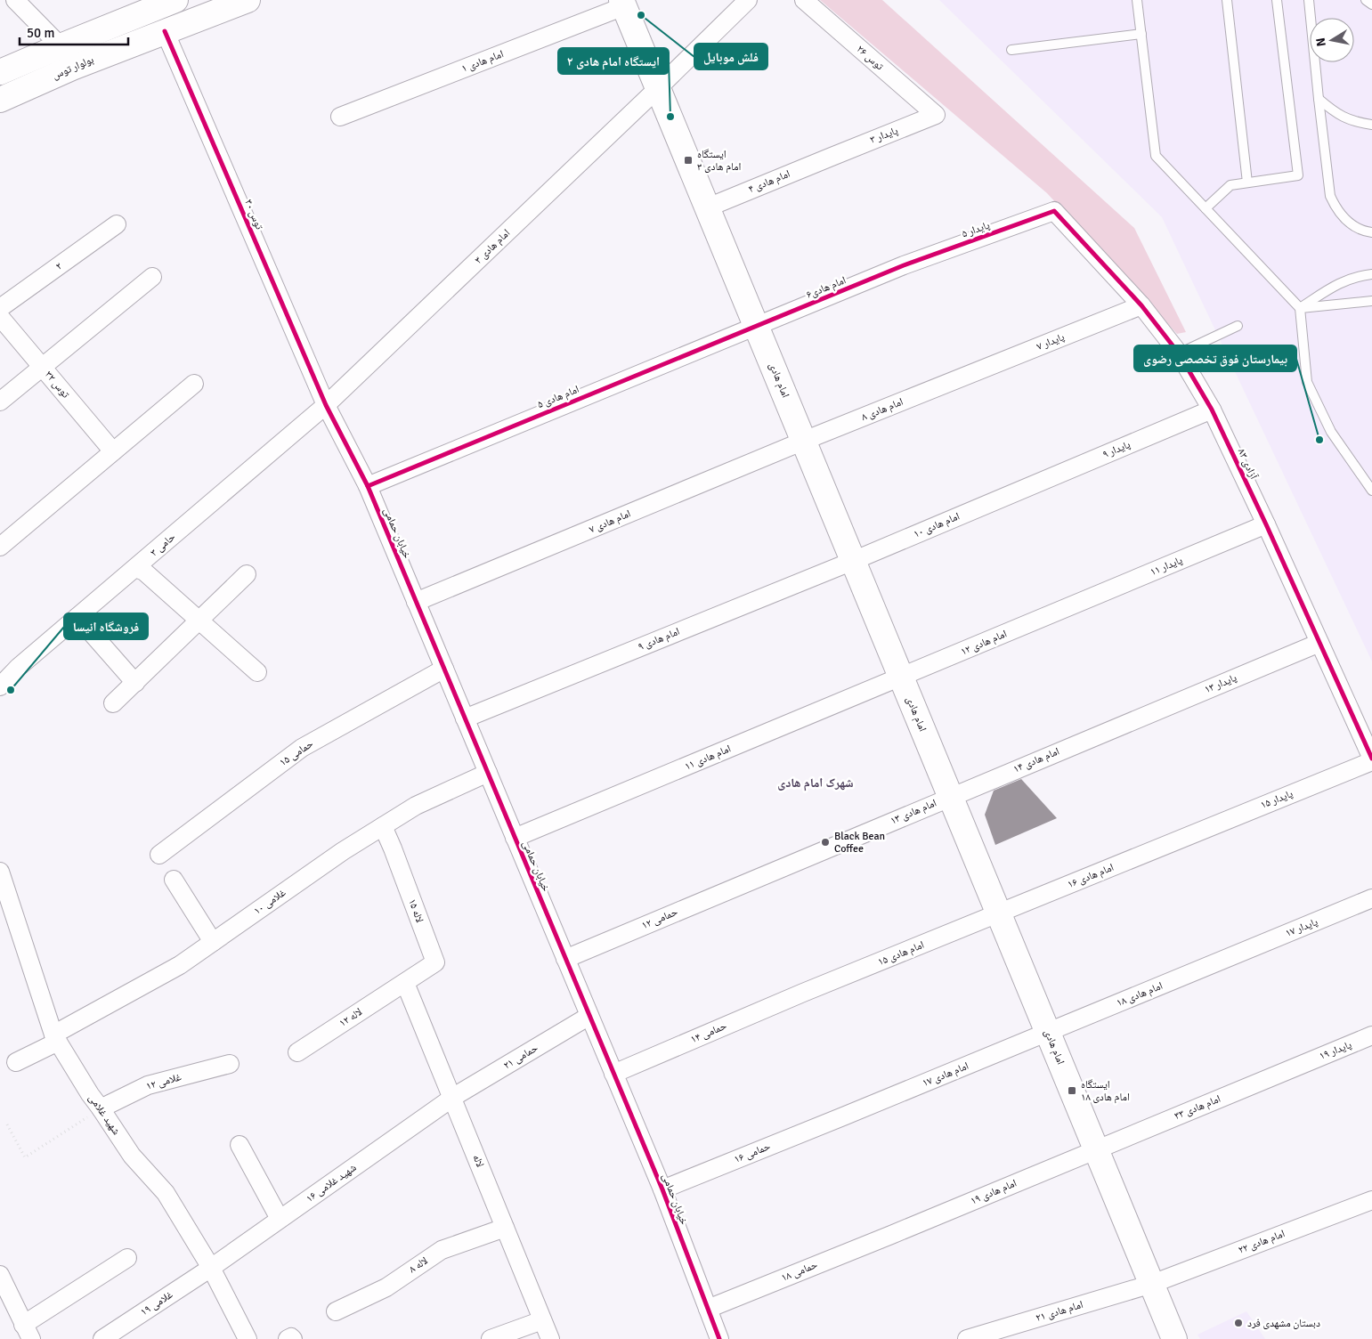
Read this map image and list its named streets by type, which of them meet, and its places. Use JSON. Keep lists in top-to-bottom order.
{
  "streets": {
    "main road": ["بولوار توس", "امام هادی"],
    "street": [
      "توس ۲۶",
      "امام هادی ۱",
      "پایدار ۳",
      "امام هادی ۴",
      "توس ۳۰",
      "پایدار ۵",
      "امام هادی ۳",
      "۲",
      "امام هادی۶",
      "پایدار ۷",
      "توس ۳۲",
      "امام هادی ۵",
      "امام هادی ۸",
      "پایدار ۹",
      "آزادی ۸۳",
      "امام هادی ۷",
      "امام هادی ۱۰",
      "خیابان حمامی",
      "حامی ۳",
      "پایدار ۱۱",
      "امام هادی ۹",
      "امام هادی ۱۲",
      "پایدار ۱۳",
      "حمامی ۱۵",
      "امام هادی ۱۱",
      "امام هادی ۱۴",
      "پایدار ۱۵",
      "امام هادی ۱۳",
      "امام هادی ۱۶",
      "غلامی ۱۰",
      "لاله ۱۵",
      "حمامی ۱۲",
      "پایدار ۱۷",
      "امام هادی ۱۵",
      "امام هادی ۱۸",
      "لاله ۱۲",
      "حمامی ۱۴",
      "پایدار ۱۹",
      "حمامی ۲۱",
      "امام هادی ۱۷",
      "غلامی ۱۲",
      "امام هادی ۳۳",
      "شهید غلامی",
      "حمامی ۱۶",
      "لاله",
      "شهید غلامی ۱۶",
      "امام هادی ۱۹",
      "امام هادی ۲۲",
      "لاله ۸",
      "حمامی ۱۸",
      "غلامی ۱۹",
      "امام هادی ۲۱"
    ]
  },
  "crossings": [
    ["توس ۲۶", "پایدار ۳"],
    ["امام هادی ۱", "امام هادی"],
    ["بولوار توس", "توس ۳۰"],
    ["پایدار ۳", "امام هادی ۴"],
    ["امام هادی ۴", "امام هادی"],
    ["توس ۳۰", "امام هادی ۳"],
    ["توس ۳۰", "خیابان حمامی"],
    ["توس ۳۰", "حامی ۳"],
    ["پایدار ۵", "امام هادی۶"],
    ["پایدار ۵", "آزادی ۸۳"],
    ["امام هادی ۳", "امام هادی"],
    ["امام هادی ۳", "خیابان حمامی"],
    ["امام هادی ۳", "حامی ۳"],
    ["امام هادی۶", "امام هادی"],
    ["امام هادی۶", "امام هادی ۵"],
    ["پایدار ۷", "امام هادی ۸"],
    ["پایدار ۷", "آزادی ۸۳"],
    ["امام هادی", "امام هادی ۵"],
    ["امام هادی", "امام هادی ۸"],
    ["امام هادی", "امام هادی ۷"],
    ["امام هادی", "امام هادی ۱۰"],
    ["امام هادی", "امام هادی ۹"],
    ["امام هادی", "امام هادی ۱۲"],
    ["امام هادی", "امام هادی ۱۱"],
    ["امام هادی", "امام هادی ۱۴"],
    ["امام هادی", "امام هادی ۱۳"],
    ["امام هادی", "امام هادی ۱۶"],
    ["امام هادی", "امام هادی ۱۵"],
    ["امام هادی", "امام هادی ۱۸"],
    ["امام هادی", "امام هادی ۱۷"],
    ["امام هادی", "امام هادی ۳۳"],
    ["امام هادی", "امام هادی ۱۹"],
    ["امام هادی", "امام هادی ۲۲"],
    ["امام هادی", "امام هادی ۲۱"],
    ["امام هادی ۵", "خیابان حمامی"],
    ["امام هادی ۸", "امام هادی ۷"],
    ["پایدار ۹", "آزادی ۸۳"],
    ["پایدار ۹", "امام هادی ۱۰"],
    ["آزادی ۸۳", "پایدار ۱۱"],
    ["آزادی ۸۳", "پایدار ۱۳"],
    ["آزادی ۸۳", "پایدار ۱۵"],
    ["امام هادی ۷", "خیابان حمامی"],
    ["امام هادی ۱۰", "امام هادی ۹"],
    ["خیابان حمامی", "حامی ۳"],
    ["خیابان حمامی", "امام هادی ۹"],
    ["خیابان حمامی", "حمامی ۱۵"],
    ["خیابان حمامی", "امام هادی ۱۱"],
    ["خیابان حمامی", "غلامی ۱۰"],
    ["خیابان حمامی", "حمامی ۱۲"],
    ["خیابان حمامی", "حمامی ۱۴"],
    ["خیابان حمامی", "حمامی ۲۱"],
    ["خیابان حمامی", "حمامی ۱۶"],
    ["خیابان حمامی", "حمامی ۱۸"],
    ["پایدار ۱۱", "امام هادی ۱۲"],
    ["امام هادی ۱۲", "امام هادی ۱۱"],
    ["پایدار ۱۳", "امام هادی ۱۴"],
    ["امام هادی ۱۴", "امام هادی ۱۳"],
    ["پایدار ۱۵", "امام هادی ۱۶"],
    ["امام هادی ۱۳", "حمامی ۱۲"],
    ["امام هادی ۱۶", "امام هادی ۱۵"],
    ["غلامی ۱۰", "لاله ۱۵"],
    ["غلامی ۱۰", "شهید غلامی"],
    ["لاله ۱۵", "لاله ۱۲"],
    ["لاله ۱۵", "لاله"],
    ["پایدار ۱۷", "امام هادی ۱۸"],
    ["امام هادی ۱۵", "حمامی ۱۴"],
    ["امام هادی ۱۸", "امام هادی ۱۷"],
    ["لاله ۱۲", "لاله"],
    ["پایدار ۱۹", "امام هادی ۳۳"],
    ["حمامی ۲۱", "لاله"],
    ["حمامی ۲۱", "شهید غلامی ۱۶"],
    ["امام هادی ۱۷", "حمامی ۱۶"],
    ["غلامی ۱۲", "شهید غلامی"],
    ["امام هادی ۳۳", "امام هادی ۱۹"],
    ["شهید غلامی", "شهید غلامی ۱۶"],
    ["شهید غلامی", "غلامی ۱۹"],
    ["لاله", "شهید غلامی ۱۶"],
    ["لاله", "لاله ۸"],
    ["شهید غلامی ۱۶", "غلامی ۱۹"],
    ["امام هادی ۱۹", "حمامی ۱۸"],
    ["امام هادی ۲۲", "امام هادی ۲۱"]
  ],
  "districts": ["شهرک امام هادی"],
  "places": {
    "other": [
      "فلش موبایل",
      "ایستگاه امام هادی ۲",
      "بیمارستان فوق تخصصی رضوی",
      "فروشگاه انیسا",
      "Black Bean Coffee",
      "دبستان مشهدی فرد"
    ],
    "transit": ["ایستگاه امام هادی ۳", "ایستگاه امام هادی ۱۸"]
  },
  "scale_bar": "50 m",
  "north": "left"
}
